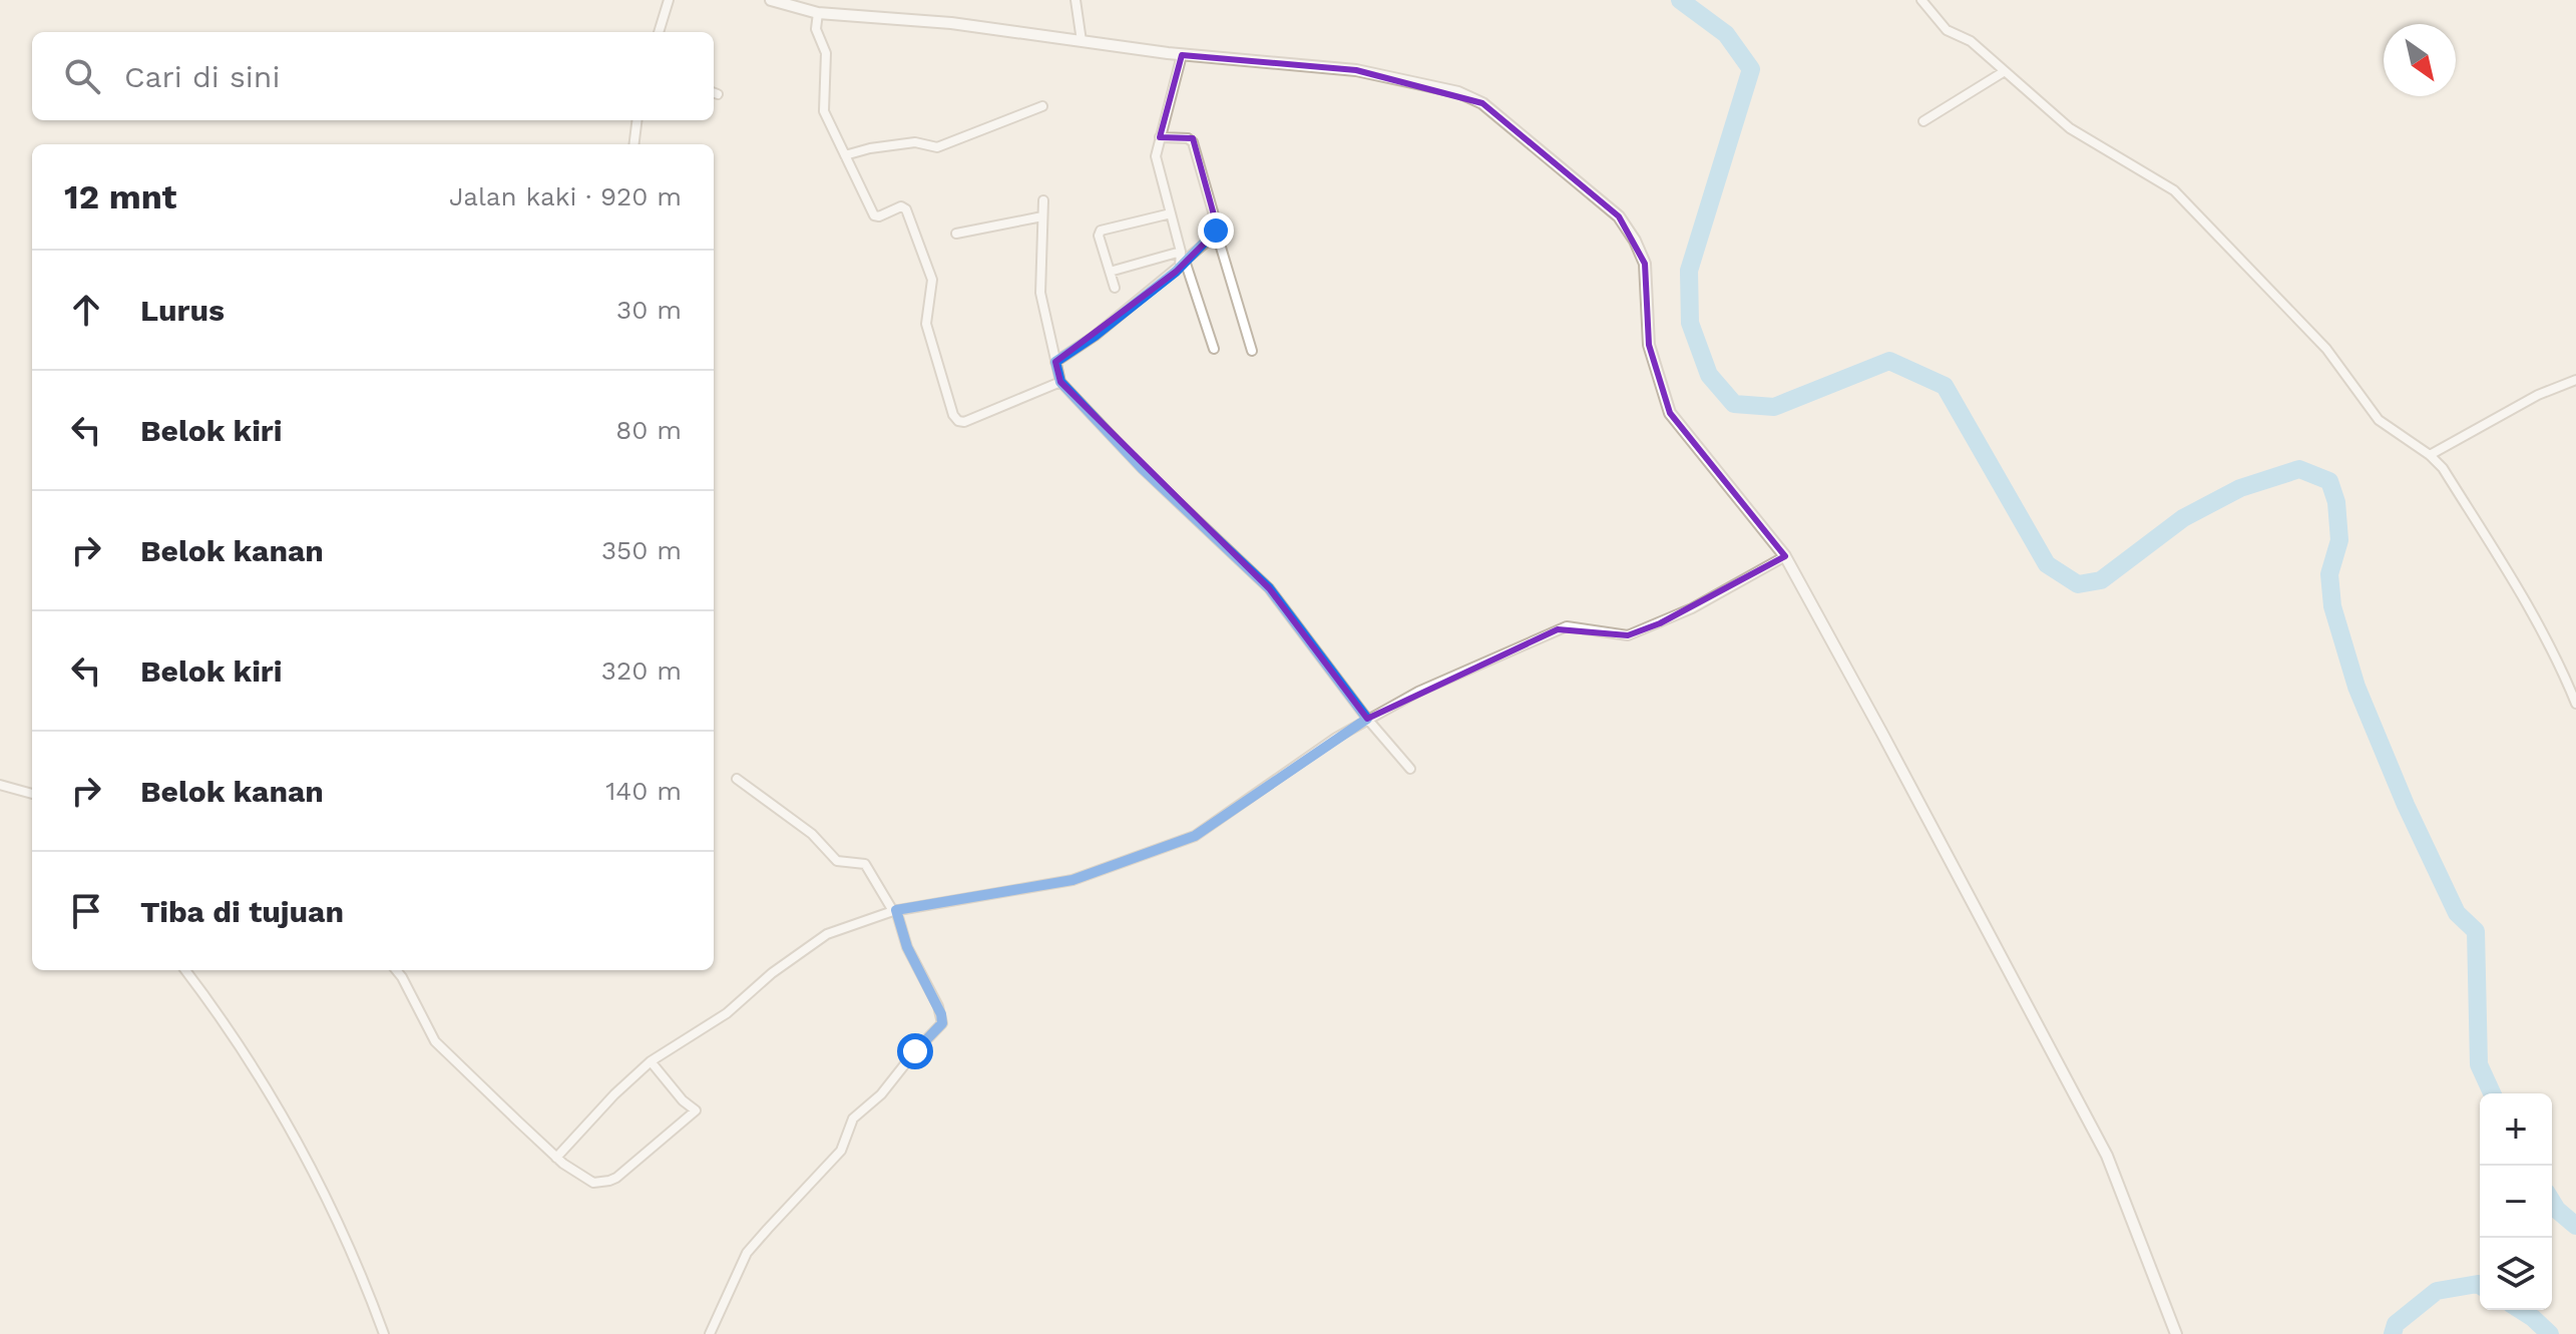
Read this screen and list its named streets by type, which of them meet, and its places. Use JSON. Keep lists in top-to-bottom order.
{
  "north": "bottom right",
  "page": {
    "search": "Cari di sini",
    "heading": ["12 mnt", "Jalan kaki · 920 m"],
    "list": [
      ["Lurus", "30 m"],
      ["Belok kiri", "80 m"],
      ["Belok kanan", "350 m"],
      ["Belok kiri", "320 m"],
      ["Belok kanan", "140 m"],
      "Tiba di tujuan"
    ],
    "map_buttons": ["+", "−"]
  }
}
